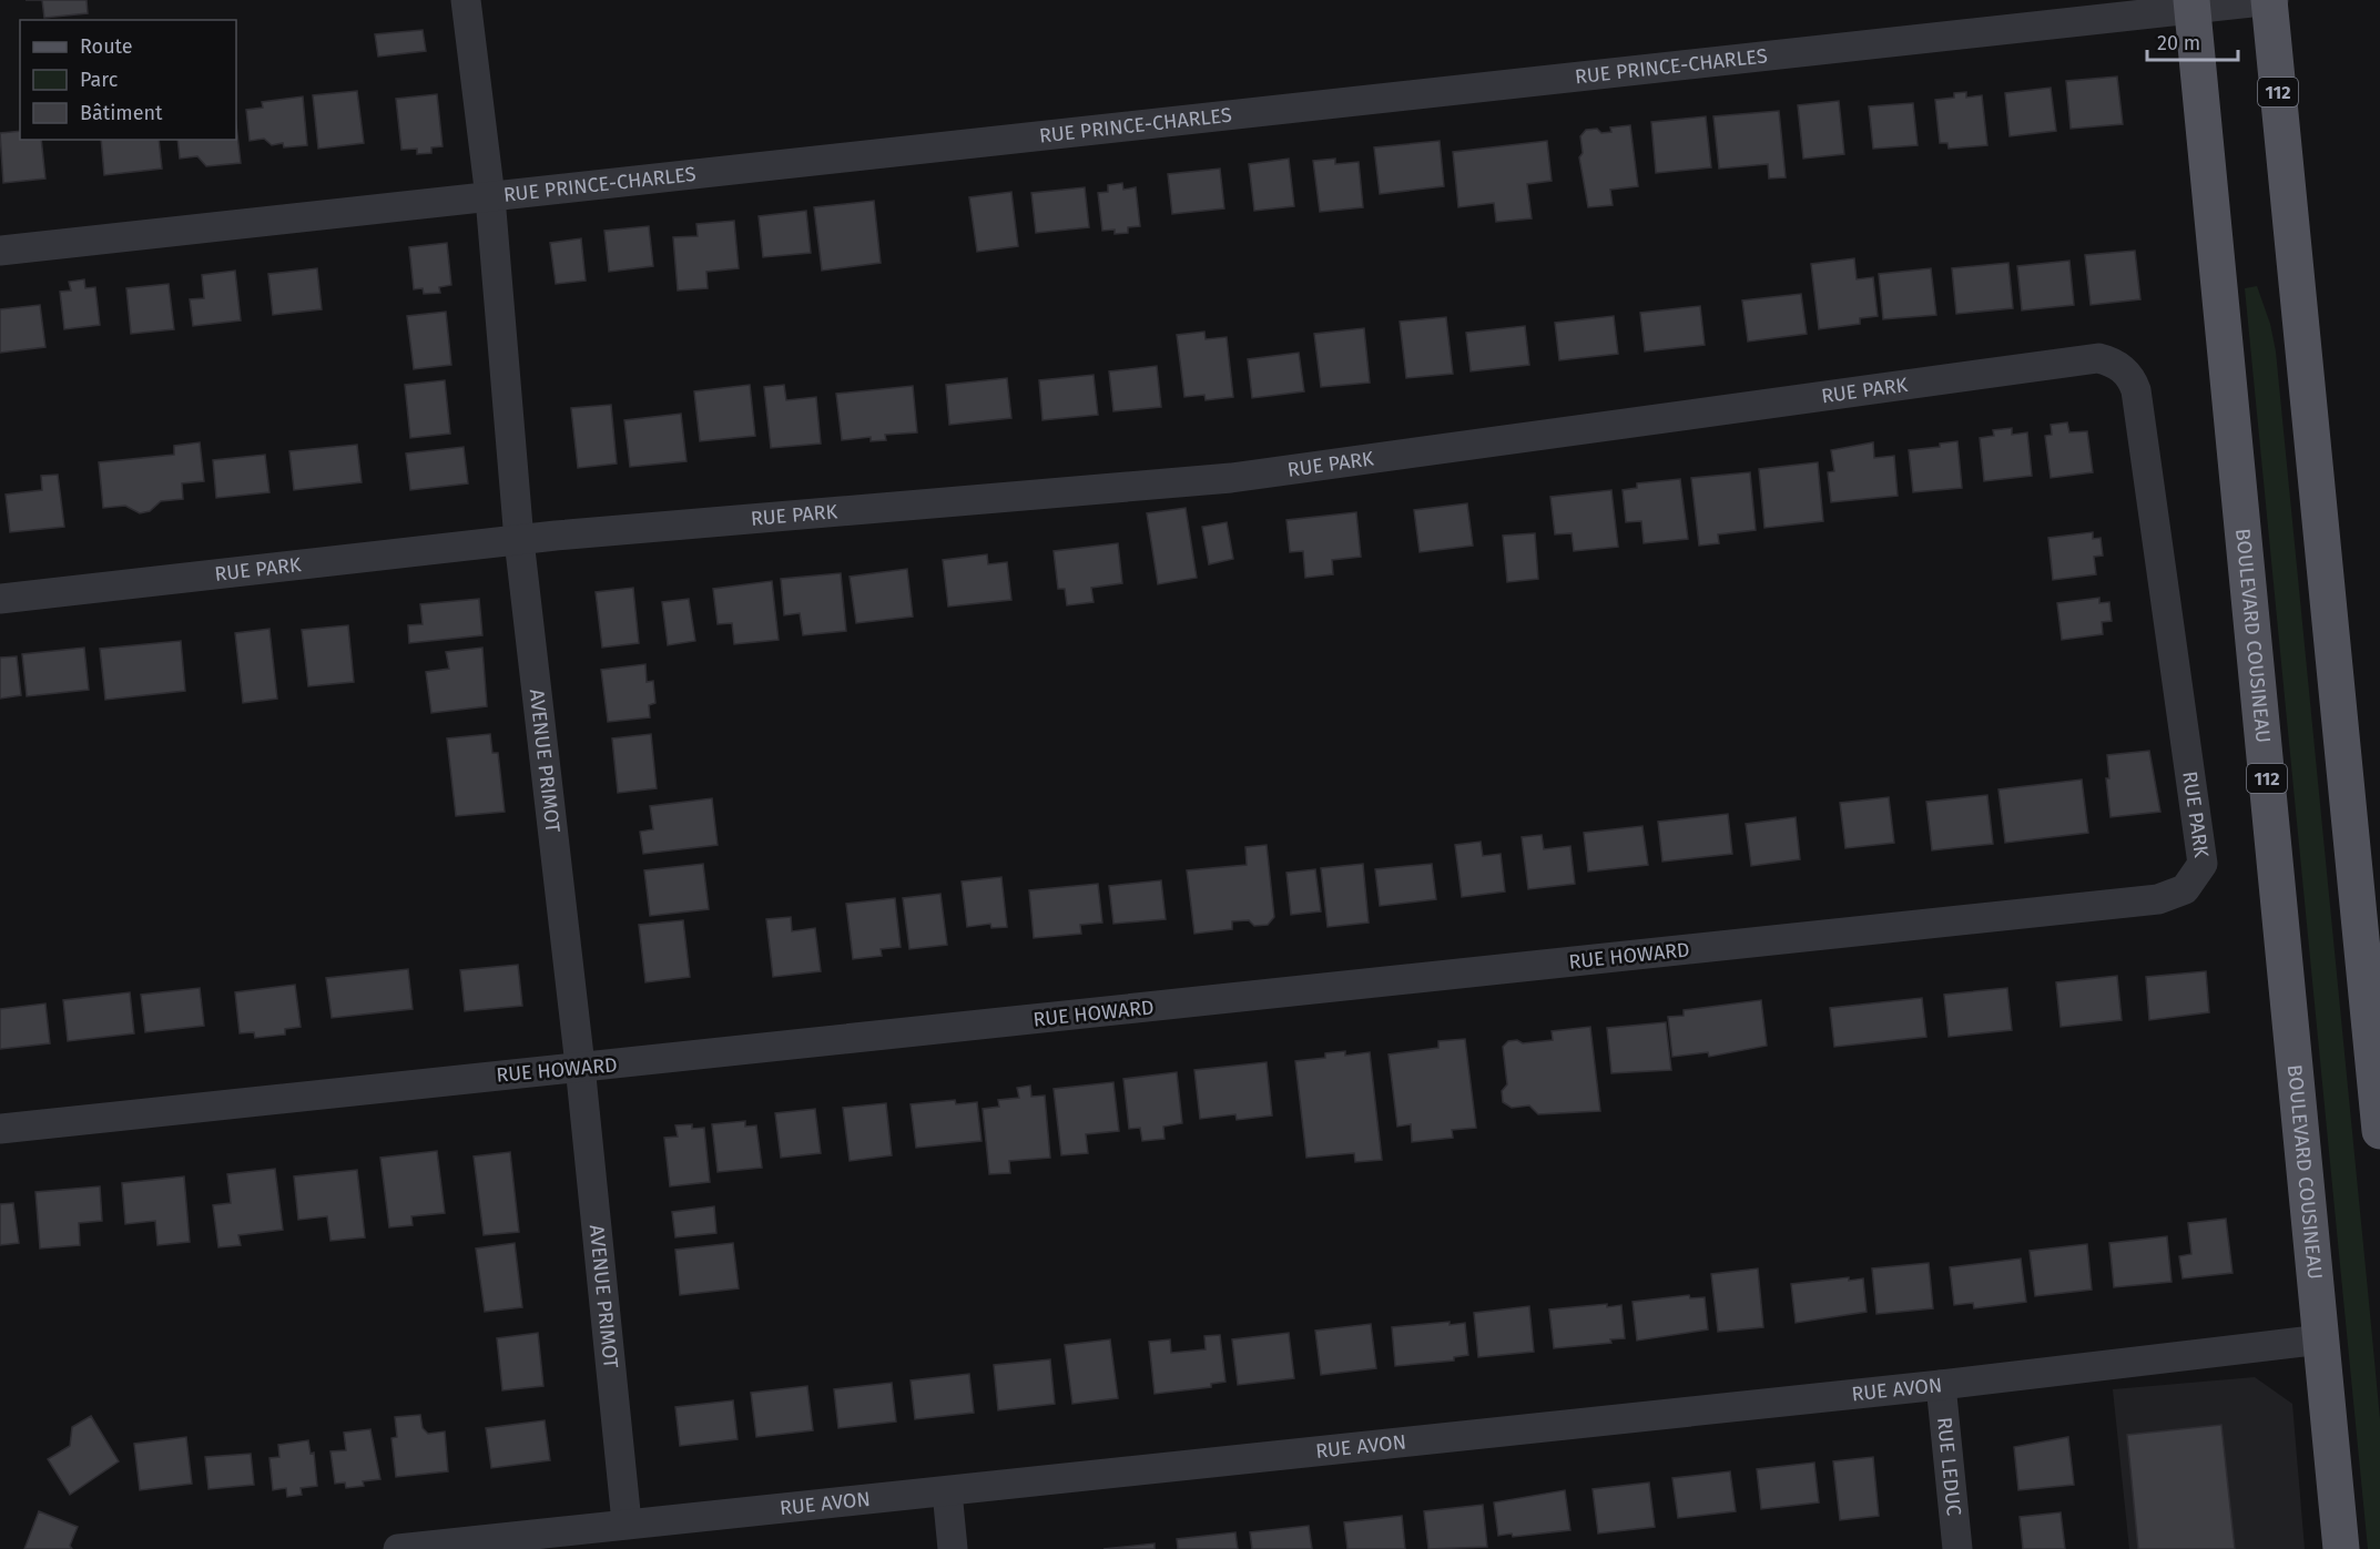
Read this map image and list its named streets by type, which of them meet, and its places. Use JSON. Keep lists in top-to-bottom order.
{
  "streets": {
    "main road": ["112", "BOULEVARD COUSINEAU"],
    "street": [
      "RUE PRINCE-CHARLES",
      "RUE PARK",
      "AVENUE PRIMOT",
      "RUE HOWARD",
      "RUE AVON",
      "RUE LEDUC"
    ]
  },
  "crossings": [
    ["RUE PRINCE-CHARLES", "112"],
    ["RUE PRINCE-CHARLES", "BOULEVARD COUSINEAU"],
    ["RUE PRINCE-CHARLES", "AVENUE PRIMOT"],
    ["RUE PARK", "AVENUE PRIMOT"],
    ["RUE PARK", "RUE HOWARD"],
    ["BOULEVARD COUSINEAU", "RUE AVON"],
    ["AVENUE PRIMOT", "RUE HOWARD"],
    ["AVENUE PRIMOT", "RUE AVON"],
    ["RUE AVON", "RUE LEDUC"]
  ],
  "legend": ["Route", "Parc", "Bâtiment"],
  "scale_bar": "20 m"
}
